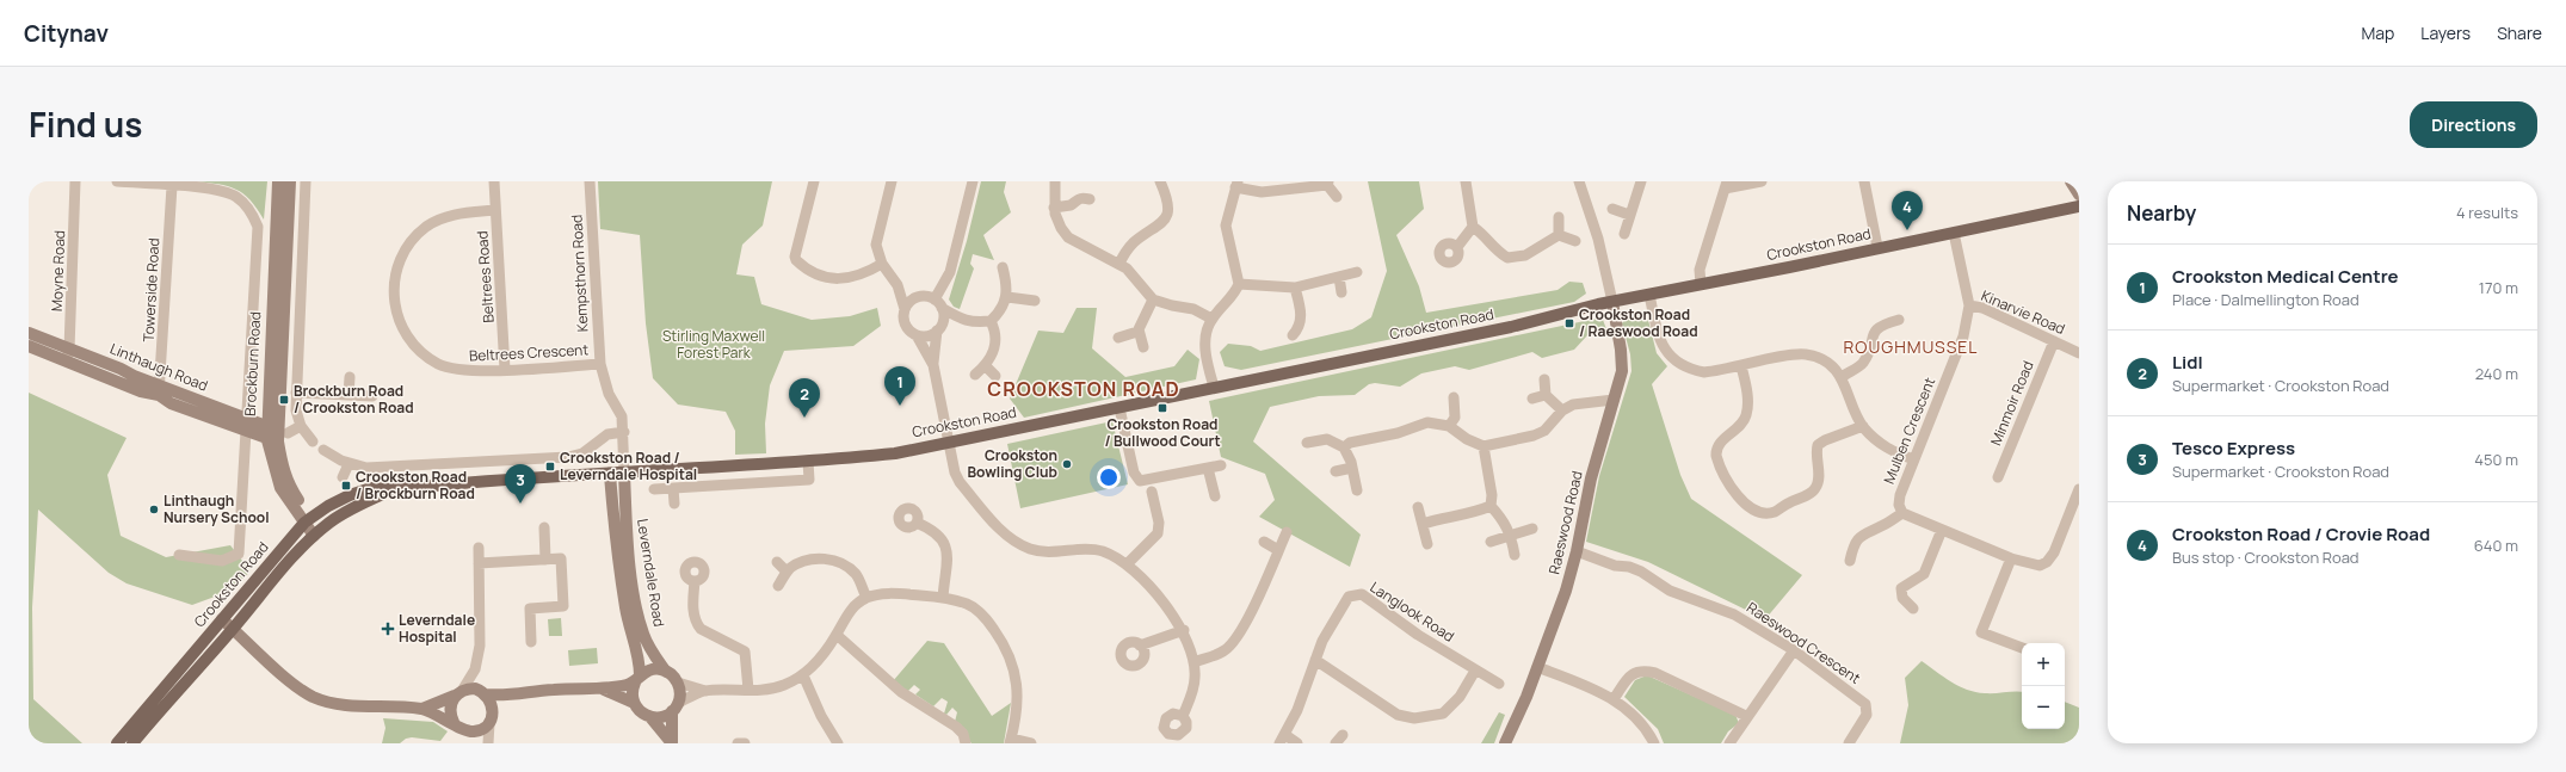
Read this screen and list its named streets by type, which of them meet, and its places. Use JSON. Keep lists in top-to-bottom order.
{
  "streets": {
    "main road": ["Crookston Road"],
    "street": [
      "Moyne Road",
      "Kempsthorn Road",
      "Beltrees Road",
      "Towerside Road",
      "Kinarvie Road",
      "Beltrees Crescent",
      "Brockburn Road",
      "Linthaugh Road",
      "Minmoir Road",
      "Mulben Crescent",
      "Raeswood Road",
      "Leverndale Road",
      "Langlook Road",
      "Raeswood Crescent"
    ]
  },
  "crossings": [
    ["Crookston Road", "Kempsthorn Road"],
    ["Crookston Road", "Kinarvie Road"],
    ["Crookston Road", "Brockburn Road"],
    ["Crookston Road", "Raeswood Road"],
    ["Crookston Road", "Leverndale Road"],
    ["Moyne Road", "Linthaugh Road"],
    ["Kempsthorn Road", "Beltrees Crescent"],
    ["Kempsthorn Road", "Leverndale Road"],
    ["Beltrees Road", "Beltrees Crescent"],
    ["Towerside Road", "Linthaugh Road"],
    ["Kinarvie Road", "Minmoir Road"],
    ["Kinarvie Road", "Mulben Crescent"],
    ["Brockburn Road", "Linthaugh Road"],
    ["Raeswood Road", "Raeswood Crescent"]
  ],
  "districts": ["ROUGHMUSSEL", "CROOKSTON ROAD"],
  "parks": ["Stirling Maxwell Forest Park"],
  "places": {
    "transit": [
      "Crookston Road / Raeswood Road",
      "Brockburn Road / Crookston Road",
      "Crookston Road / Bullwood Court",
      "Crookston Road / Leverndale Hospital",
      "Crookston Road / Brockburn Road"
    ],
    "other": ["Crookston Bowling Club", "Linthaugh Nursery School"],
    "health": ["Leverndale Hospital"]
  },
  "page": {
    "header": "Citynav",
    "nav": ["Map", "Layers", "Share"],
    "title": "Find us",
    "buttons": "Directions",
    "heading": ["Nearby", "4 results"],
    "pins": [
      "4",
      "1",
      "2",
      "3"
    ],
    "list": [
      {
        "mark": "1",
        "name": "Crookston Medical Centre",
        "note": "Place · Dalmellington Road",
        "value": "170 m"
      },
      {
        "mark": "2",
        "name": "Lidl",
        "note": "Supermarket · Crookston Road",
        "value": "240 m"
      },
      {
        "mark": "3",
        "name": "Tesco Express",
        "note": "Supermarket · Crookston Road",
        "value": "450 m"
      },
      {
        "mark": "4",
        "name": "Crookston Road / Crovie Road",
        "note": "Bus stop · Crookston Road",
        "value": "640 m"
      }
    ],
    "map_buttons": ["+", "−"]
  }
}
